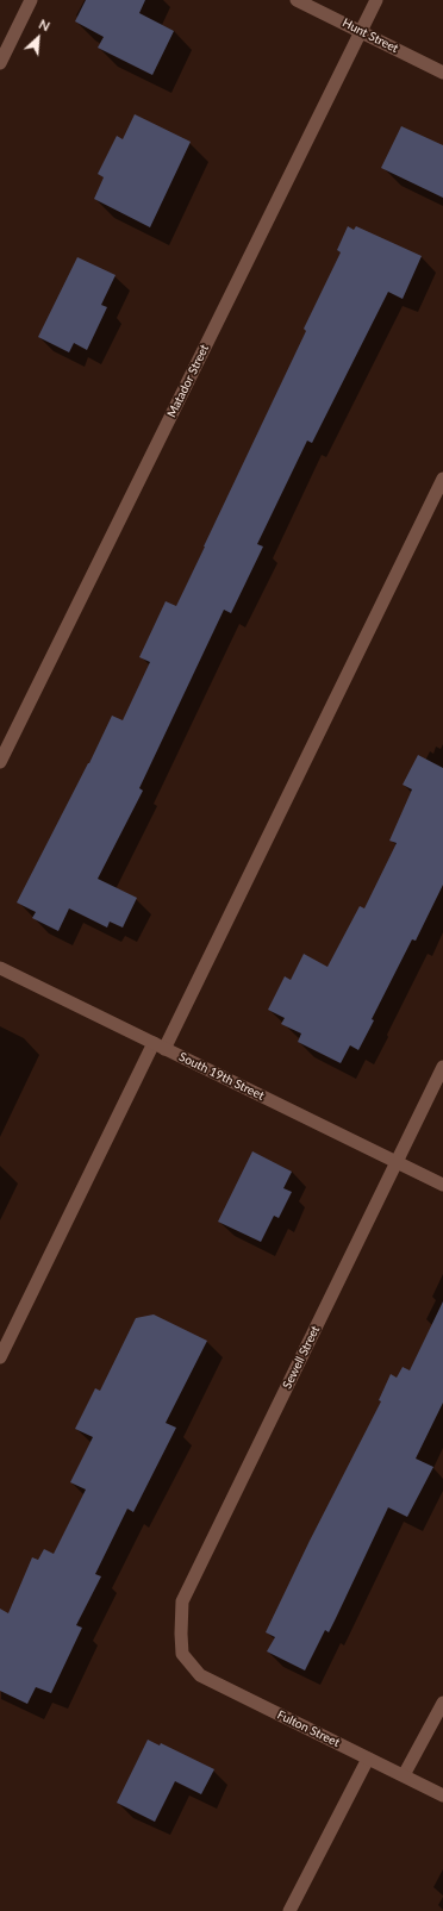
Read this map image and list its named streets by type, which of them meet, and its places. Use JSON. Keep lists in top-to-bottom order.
{
  "streets": {
    "street": [
      "Hunt Street",
      "Matador Street",
      "South 19th Street",
      "Sewell Street",
      "Fulton Street"
    ]
  },
  "crossings": [
    ["Hunt Street", "Matador Street"],
    ["South 19th Street", "Sewell Street"],
    ["Sewell Street", "Fulton Street"]
  ],
  "north": "top right"
}
